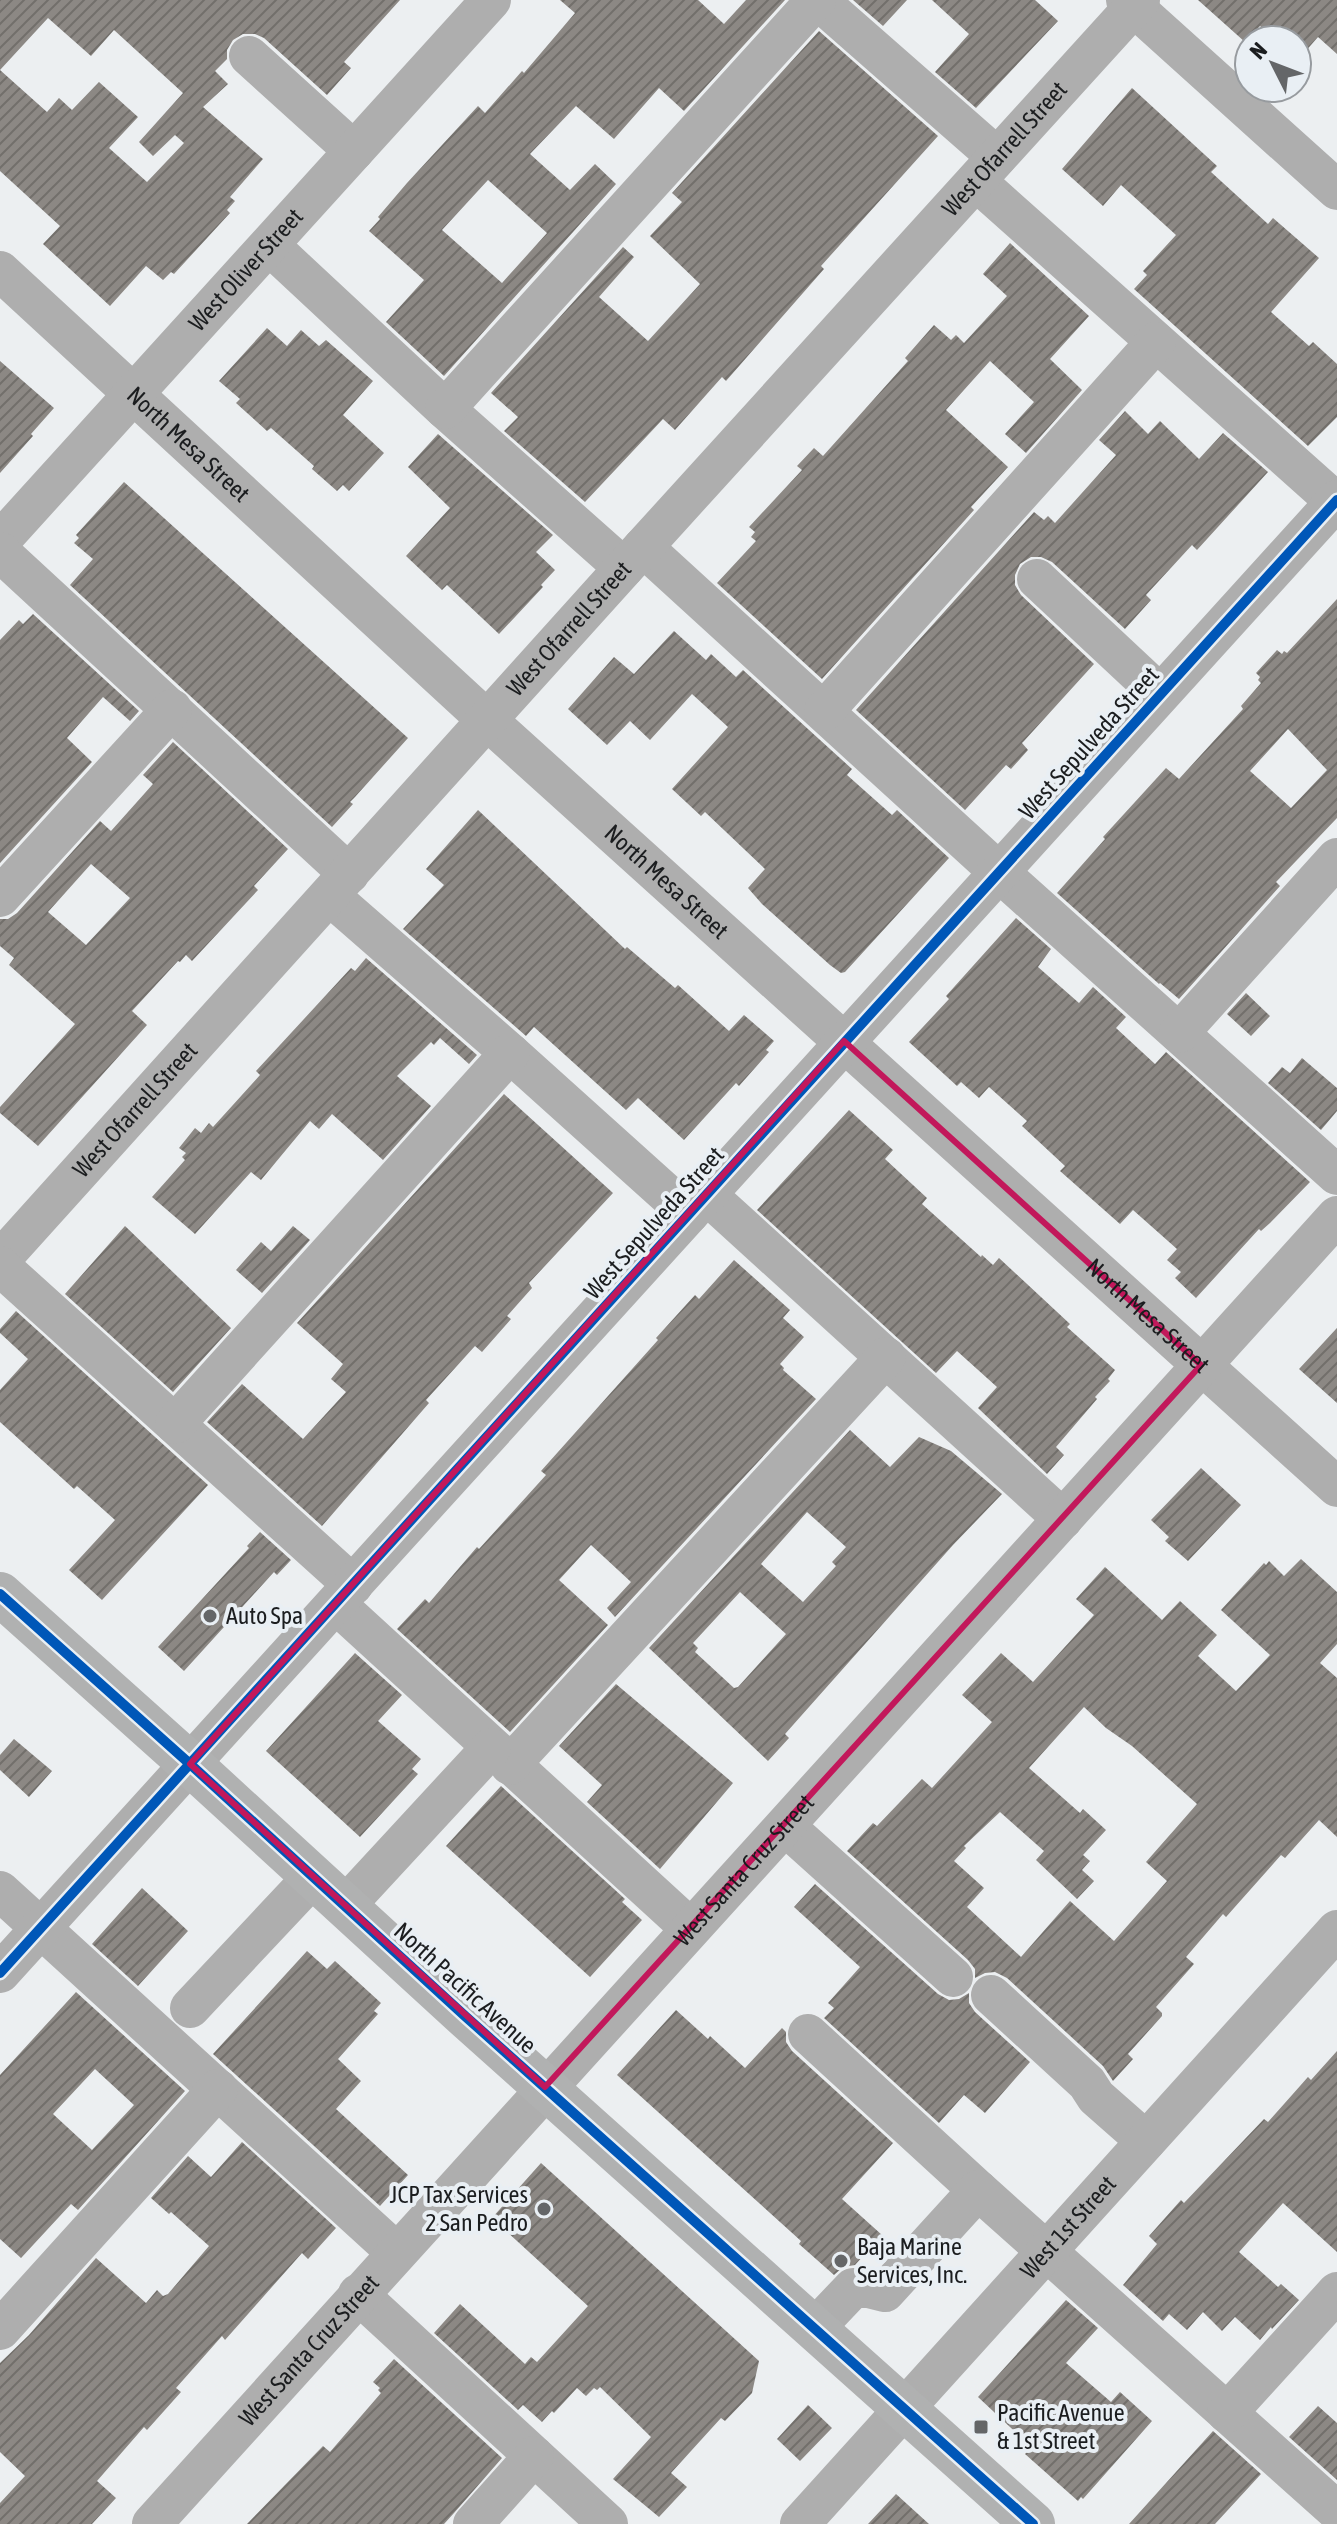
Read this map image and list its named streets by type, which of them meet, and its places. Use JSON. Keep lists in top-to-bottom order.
{
  "streets": {
    "main road": ["North Pacific Avenue"],
    "street": [
      "West Ofarrell Street",
      "West Oliver Street",
      "North Mesa Street",
      "West Sepulveda Street",
      "West Santa Cruz Street",
      "West 1st Street"
    ]
  },
  "crossings": [
    ["West Ofarrell Street", "North Mesa Street"],
    ["West Oliver Street", "North Mesa Street"],
    ["North Mesa Street", "West Sepulveda Street"],
    ["North Mesa Street", "West Santa Cruz Street"],
    ["West Sepulveda Street", "North Pacific Avenue"],
    ["West Santa Cruz Street", "North Pacific Avenue"],
    ["North Pacific Avenue", "West 1st Street"]
  ],
  "places": {
    "other": ["Auto Spa", "JCP Tax Services 2 San Pedro", "Baja Marine Services, Inc."],
    "transit": ["Pacific Avenue & 1st Street"]
  },
  "north": "top left"
}
